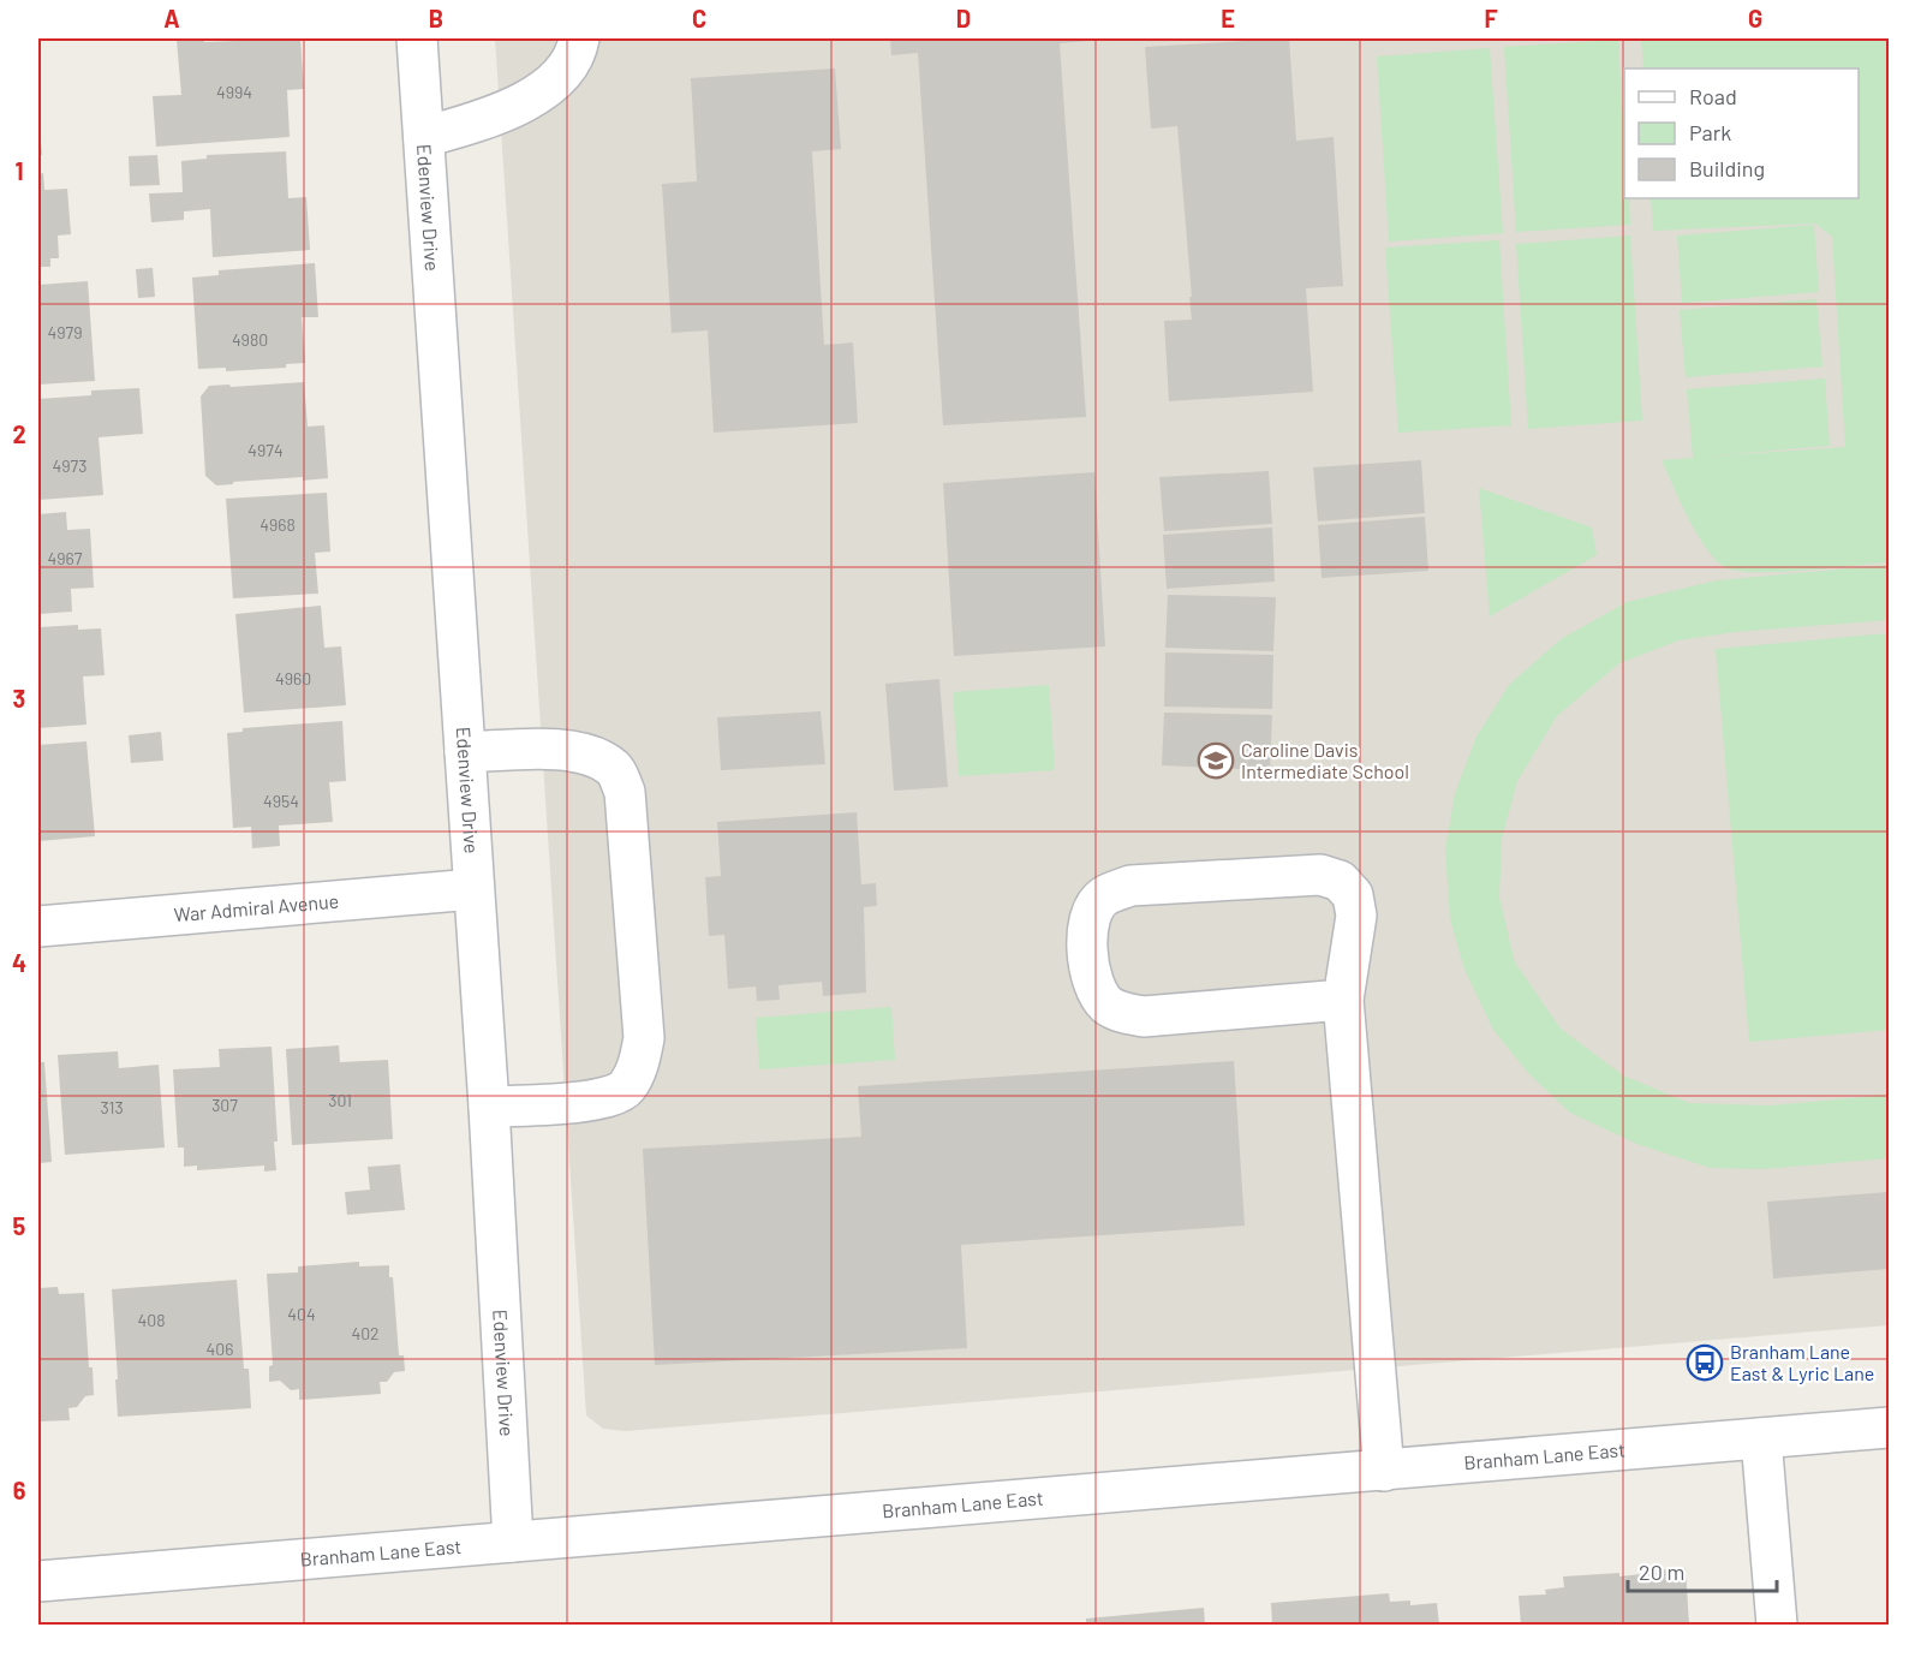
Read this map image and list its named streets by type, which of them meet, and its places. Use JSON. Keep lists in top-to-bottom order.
{
  "streets": {
    "street": ["Edenview Drive", "War Admiral Avenue", "Branham Lane East"]
  },
  "crossings": [
    ["Edenview Drive", "War Admiral Avenue"],
    ["Edenview Drive", "Branham Lane East"]
  ],
  "places": {
    "school or university": ["Caroline Davis Intermediate School"],
    "bus stop": ["Branham Lane East & Lyric Lane"]
  },
  "house_numbers": [
    "4994",
    "4979",
    "4980",
    "4974",
    "4973",
    "4968",
    "4967",
    "4960",
    "4954",
    "301",
    "307",
    "313",
    "404",
    "408",
    "402",
    "406"
  ],
  "legend": ["Road", "Park", "Building"],
  "scale_bar": "20 m",
  "grid": {
    "columns": [
      "A",
      "B",
      "C",
      "D",
      "E",
      "F",
      "G"
    ],
    "rows": [
      "1",
      "2",
      "3",
      "4",
      "5",
      "6"
    ]
  }
}
